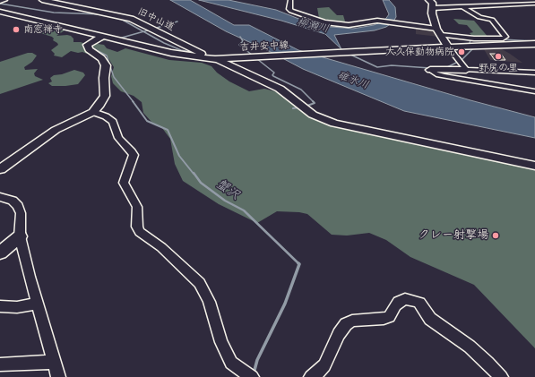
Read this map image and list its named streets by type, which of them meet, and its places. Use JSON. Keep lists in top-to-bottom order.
{
  "streets": {
    "street": ["旧中山道", "吉井安中線"]
  },
  "crossings": [
    ["旧中山道", "吉井安中線"]
  ],
  "water": ["柳瀬川", "碓氷川", "蟹沢"],
  "places": [
    "南窓禅寺",
    "大久保動物病院",
    "野尻の里",
    "クレー射撃場"
  ]
}
